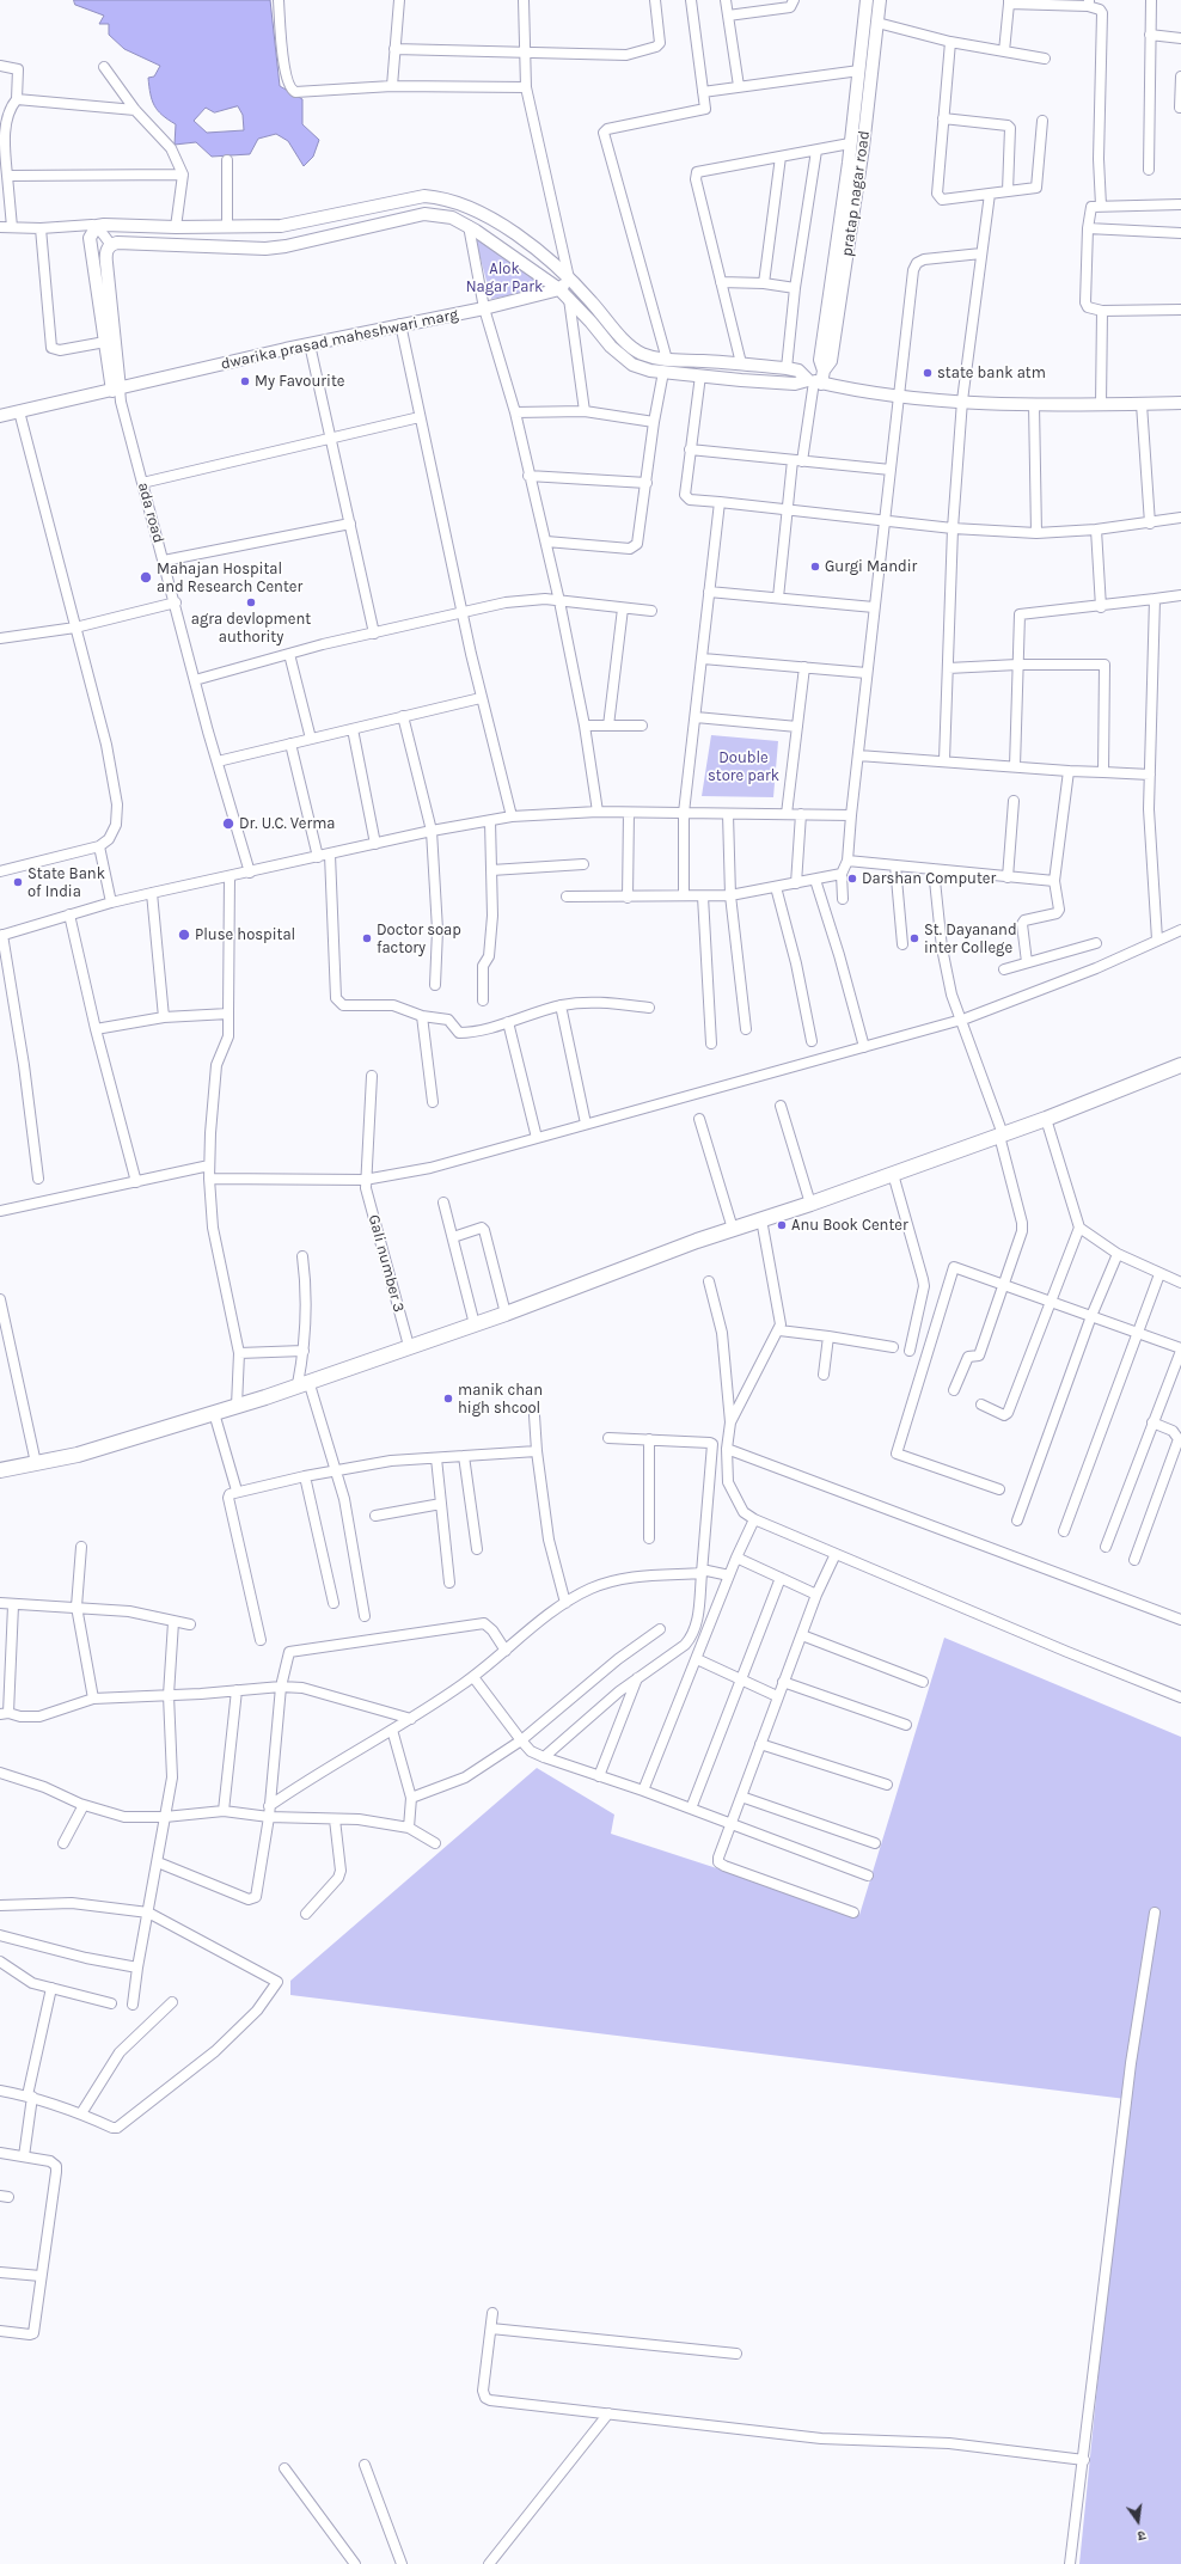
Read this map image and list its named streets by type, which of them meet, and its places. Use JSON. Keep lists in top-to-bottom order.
{
  "streets": {
    "street": [
      "pratap nagar road",
      "dwarika prasad maheshwari marg",
      "ada road",
      "Gali number 3"
    ]
  },
  "crossings": [
    ["dwarika prasad maheshwari marg", "ada road"]
  ],
  "parks": ["Alok Nagar Park", "Double store park"],
  "places": [
    "state bank atm",
    "My Favourite",
    "Gurgi Mandir",
    "Mahajan Hospital and Research Center",
    "agra devlopment authority",
    "Dr. U.C. Verma",
    "Darshan Computer",
    "State Bank of India",
    "Pluse hospital",
    "Doctor soap factory",
    "St. Dayanand inter College",
    "Anu Book Center",
    "manik chan high shcool"
  ],
  "north": "bottom"
}
